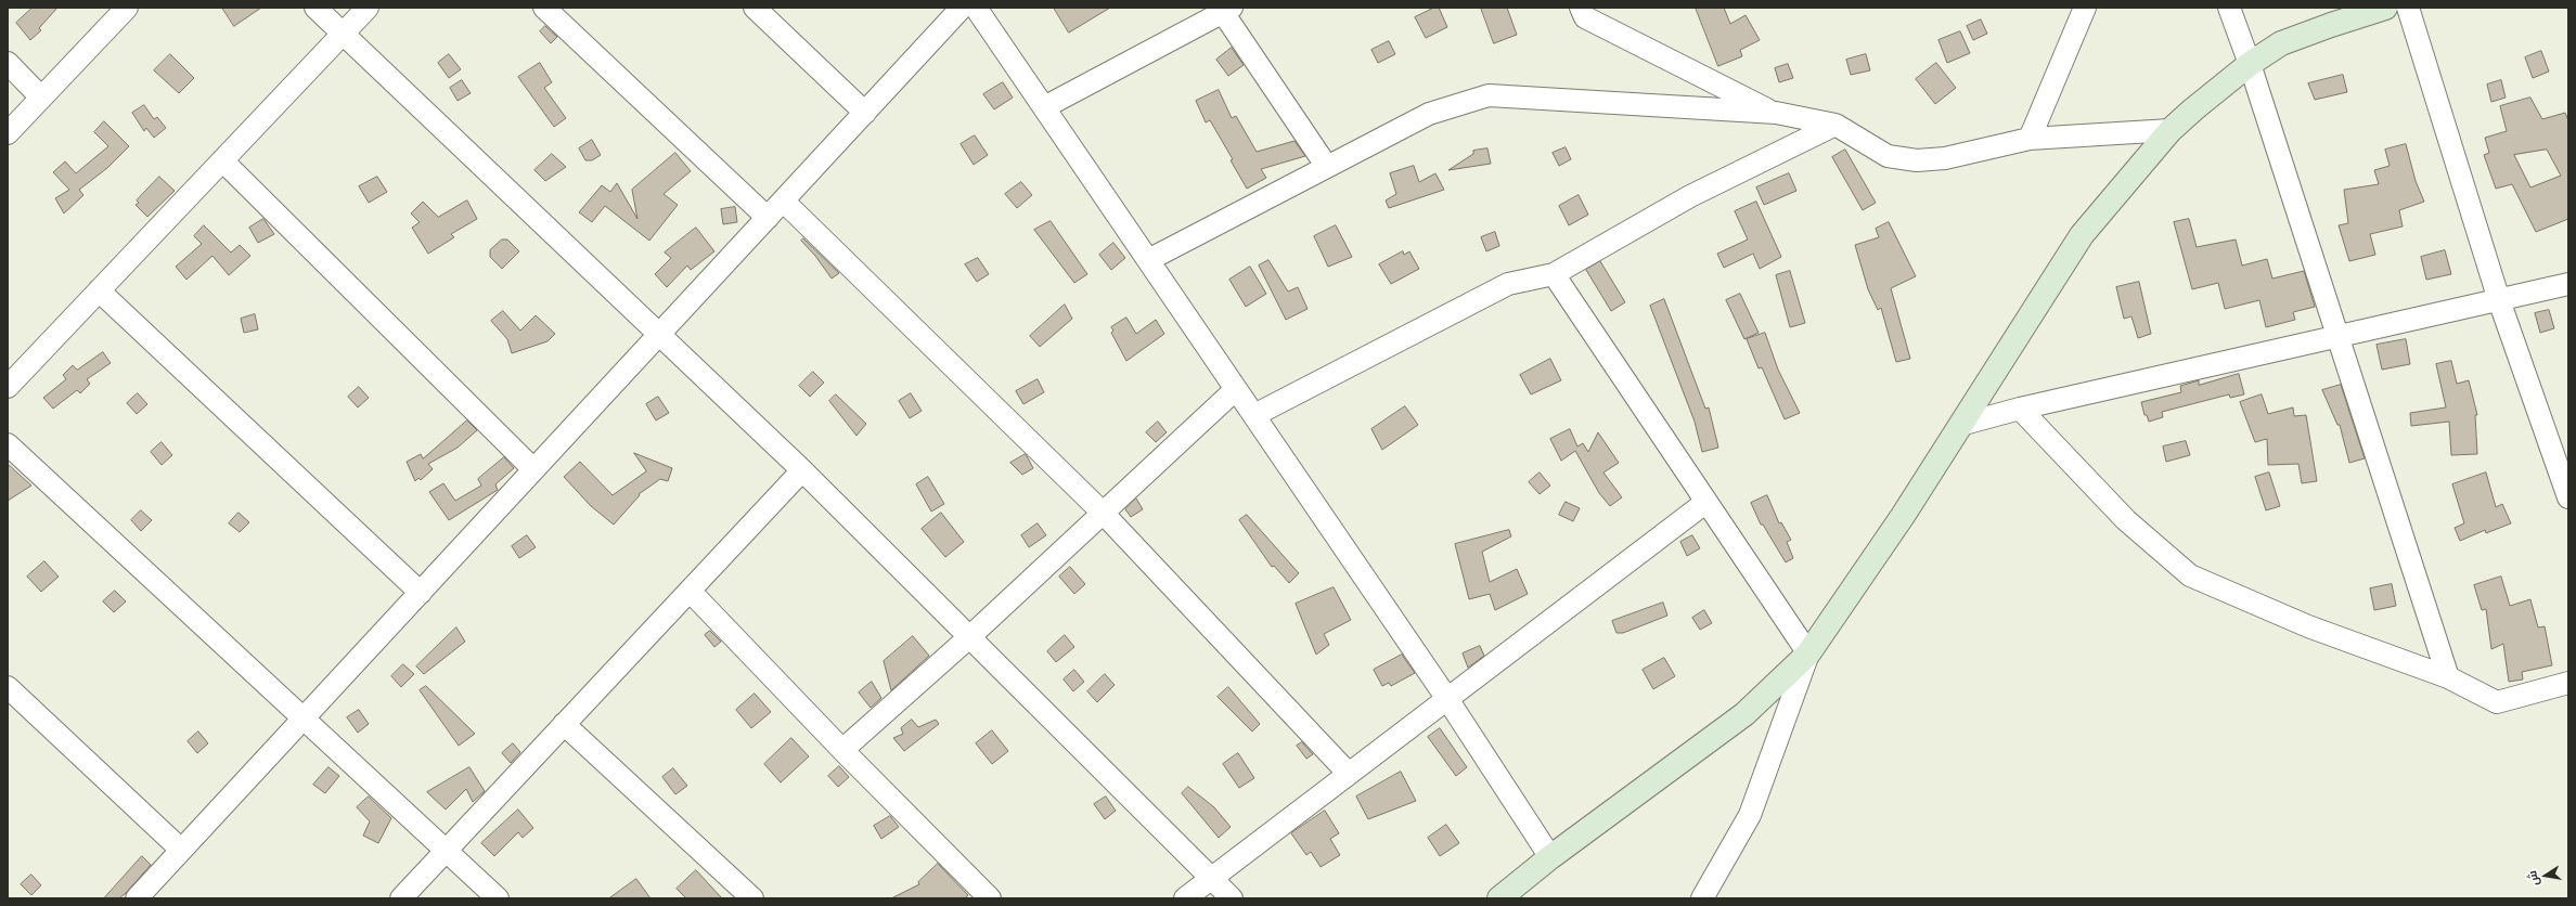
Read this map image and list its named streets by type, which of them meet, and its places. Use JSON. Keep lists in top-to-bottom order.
{
  "north": "left"
}
